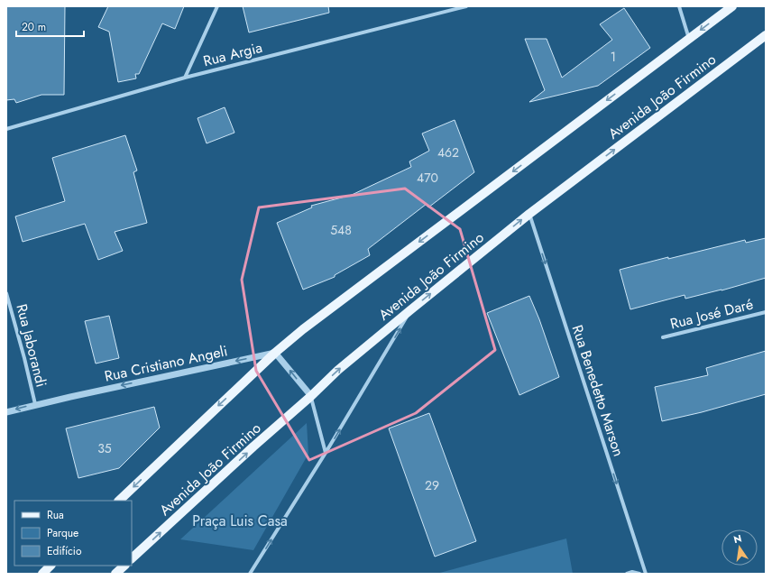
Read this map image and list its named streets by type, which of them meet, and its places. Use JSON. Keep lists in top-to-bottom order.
{
  "streets": {
    "main road": ["Avenida João Firmino"],
    "street": [
      "Rua Argia",
      "Rua José Daré",
      "Rua Jaborandi",
      "Rua Cristiano Angeli",
      "Rua Benedetto Marson"
    ]
  },
  "crossings": [
    ["Avenida João Firmino", "Rua Cristiano Angeli"],
    ["Avenida João Firmino", "Rua Benedetto Marson"],
    ["Rua Jaborandi", "Rua Cristiano Angeli"]
  ],
  "one_way": ["Rua Cristiano Angeli", "Rua Benedetto Marson"],
  "parks": ["Praça Luis Casa"],
  "house_numbers": [
    "1",
    "462",
    "470",
    "548",
    "35",
    "29"
  ],
  "legend": ["Rua", "Parque", "Edifício"],
  "scale_bar": "20 m",
  "north": "top"
}
